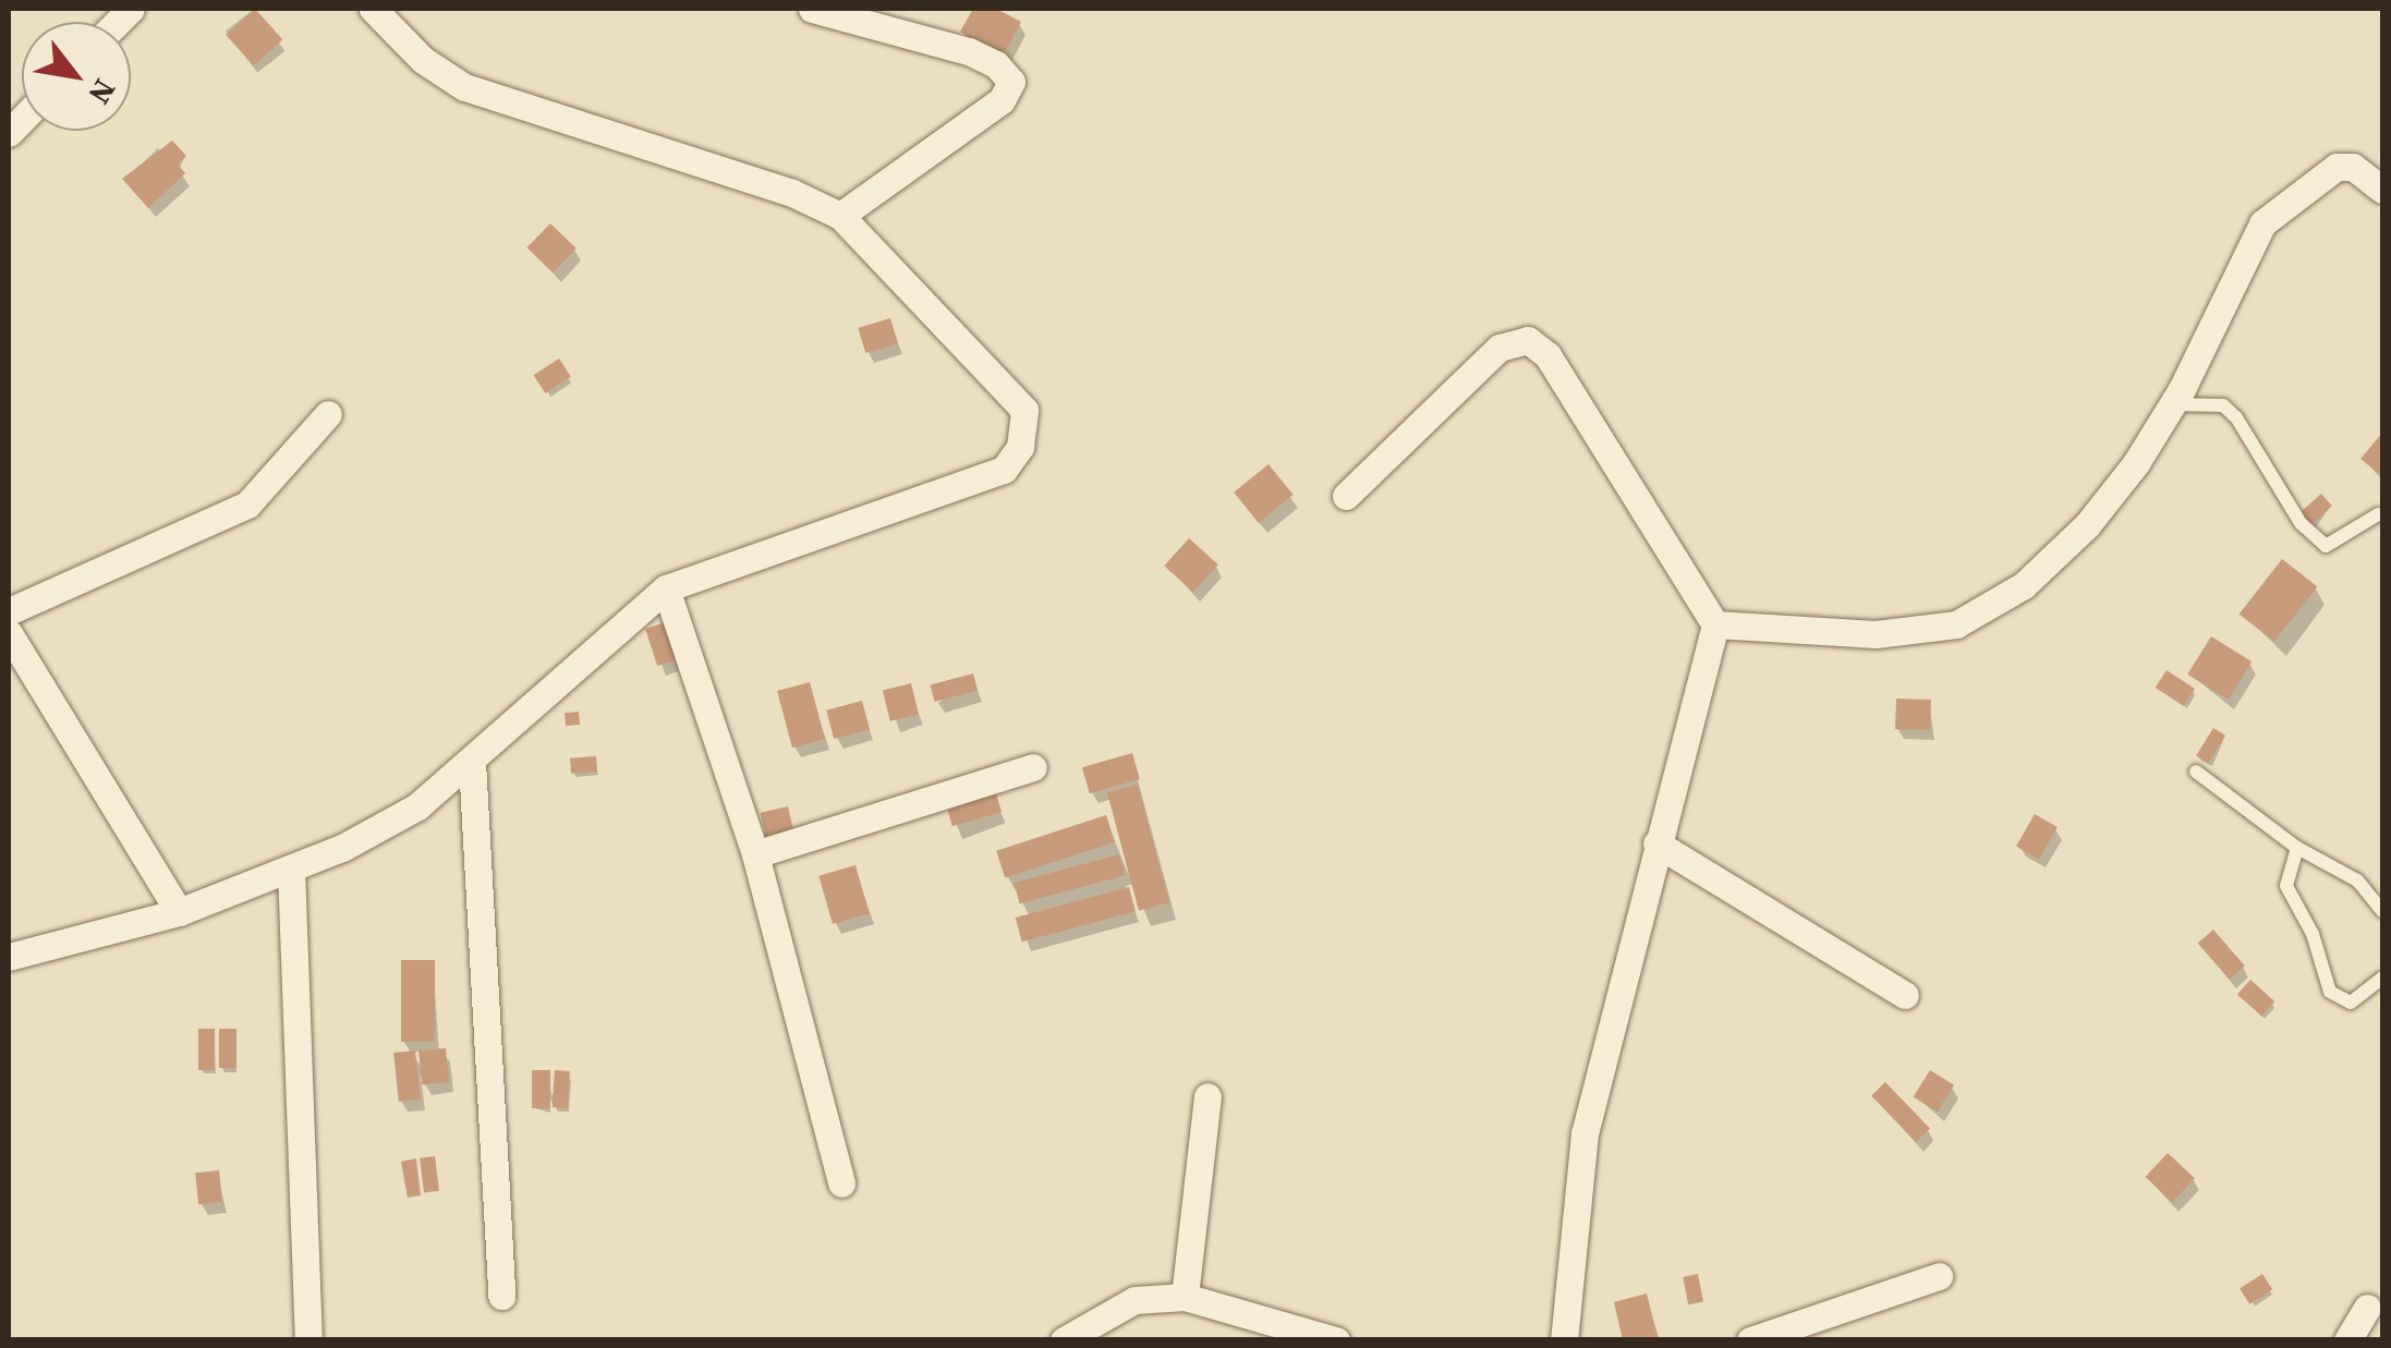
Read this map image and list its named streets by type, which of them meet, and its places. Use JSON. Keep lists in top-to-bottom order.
{
  "north": "bottom right"
}
